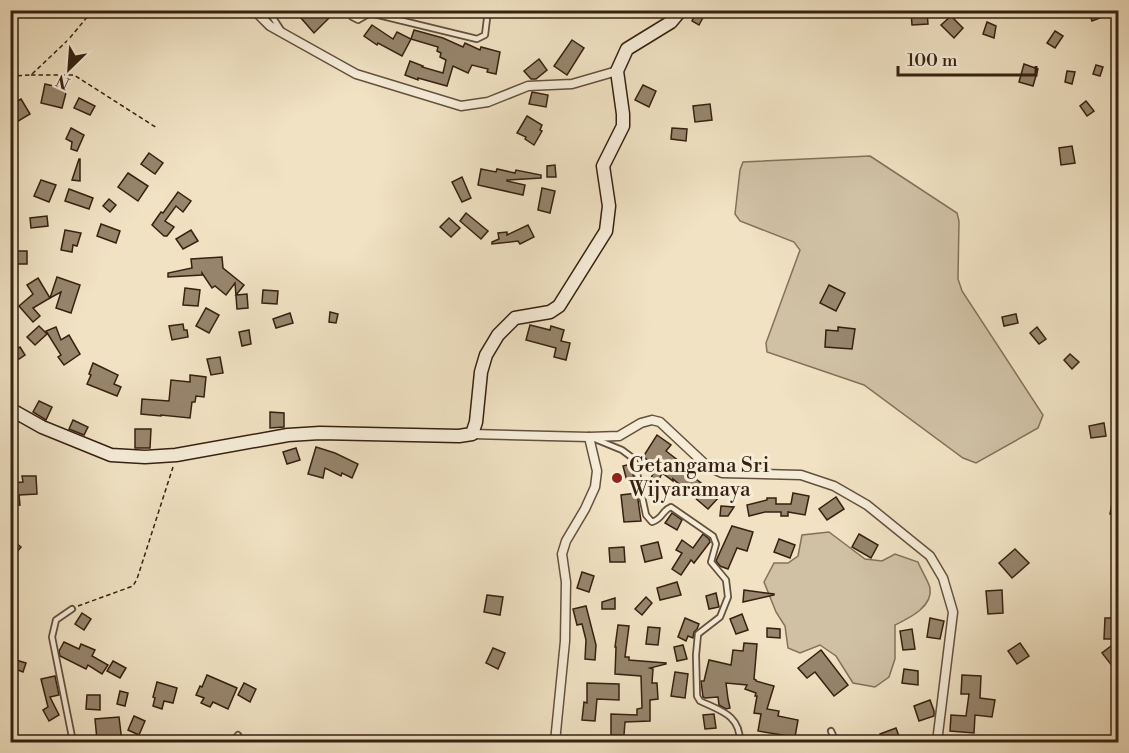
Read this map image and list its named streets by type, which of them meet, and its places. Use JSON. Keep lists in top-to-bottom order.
{
  "places": ["Getangama Sri Wijyaramaya"],
  "scale_bar": "100 m",
  "north": "bottom left"
}
